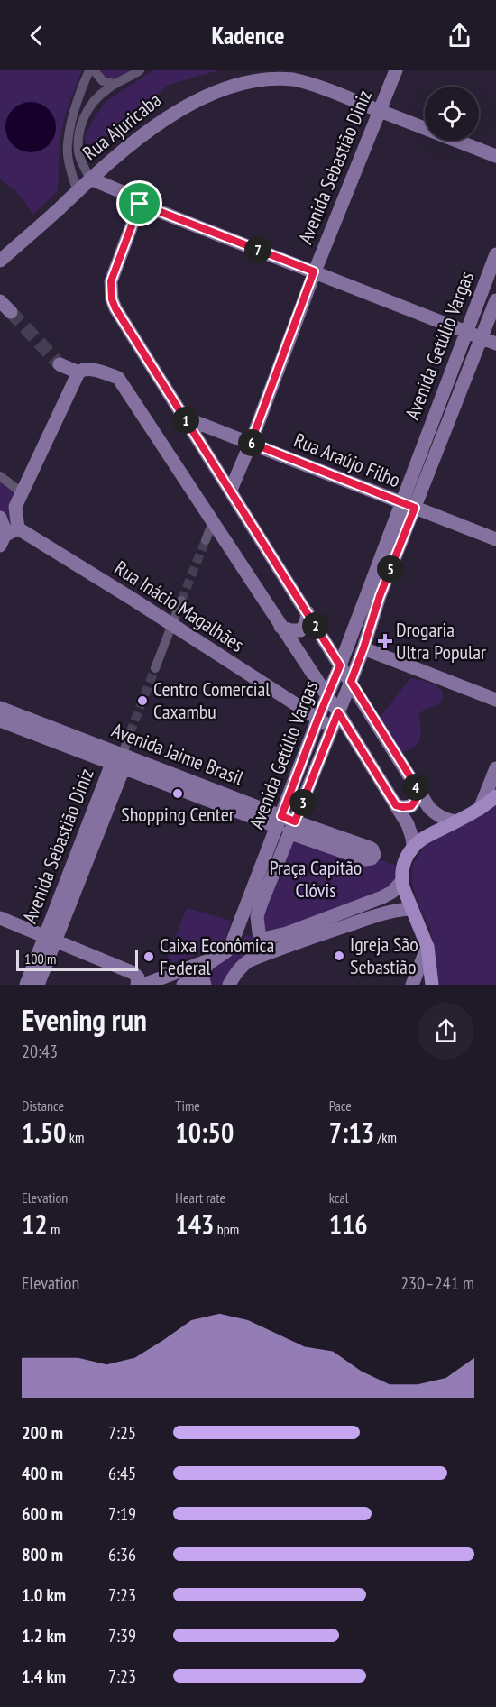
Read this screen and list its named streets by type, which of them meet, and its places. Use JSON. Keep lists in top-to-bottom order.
{
  "streets": {
    "main road": [
      "Rua Ajuricaba",
      "Avenida Sebastião Diniz",
      "Avenida Getúlio Vargas",
      "Rua Araújo Filho",
      "Rua Inácio Magalhães",
      "Avenida Jaime Brasil"
    ]
  },
  "crossings": [
    ["Rua Ajuricaba", "Avenida Sebastião Diniz"],
    ["Avenida Sebastião Diniz", "Rua Araújo Filho"],
    ["Avenida Sebastião Diniz", "Avenida Jaime Brasil"],
    ["Avenida Getúlio Vargas", "Rua Araújo Filho"],
    ["Avenida Getúlio Vargas", "Rua Inácio Magalhães"],
    ["Avenida Getúlio Vargas", "Avenida Jaime Brasil"]
  ],
  "parks": ["Praça Capitão Clóvis"],
  "places": {
    "health": ["Drogaria Ultra Popular"],
    "other": [
      "Centro Comercial Caxambu",
      "Shopping Center",
      "Igreja São Sebastião",
      "Caixa Econômica Federal"
    ]
  },
  "scale_bar": "100 m",
  "page": {
    "header": "Kadence",
    "pins": [
      "7",
      "1",
      "6",
      "5",
      "2",
      "4",
      "3"
    ],
    "scale": "100 m",
    "heading": ["Evening run", "20:43"],
    "stats": [
      ["Distance", "1.50 km"],
      ["Time", "10:50"],
      ["Pace", "7:13 /km"],
      ["Elevation", "12 m"],
      ["Heart rate", "143 bpm"],
      ["kcal", "116"]
    ],
    "chart": ["Elevation", "230–241 m"],
    "list": [
      {
        "name": "200 m",
        "note": "7:25"
      },
      {
        "name": "400 m",
        "note": "6:45"
      },
      {
        "name": "600 m",
        "note": "7:19"
      },
      {
        "name": "800 m",
        "note": "6:36"
      },
      {
        "name": "1.0 km",
        "note": "7:23"
      },
      {
        "name": "1.2 km",
        "note": "7:39"
      },
      {
        "name": "1.4 km",
        "note": "7:23"
      }
    ]
  }
}
